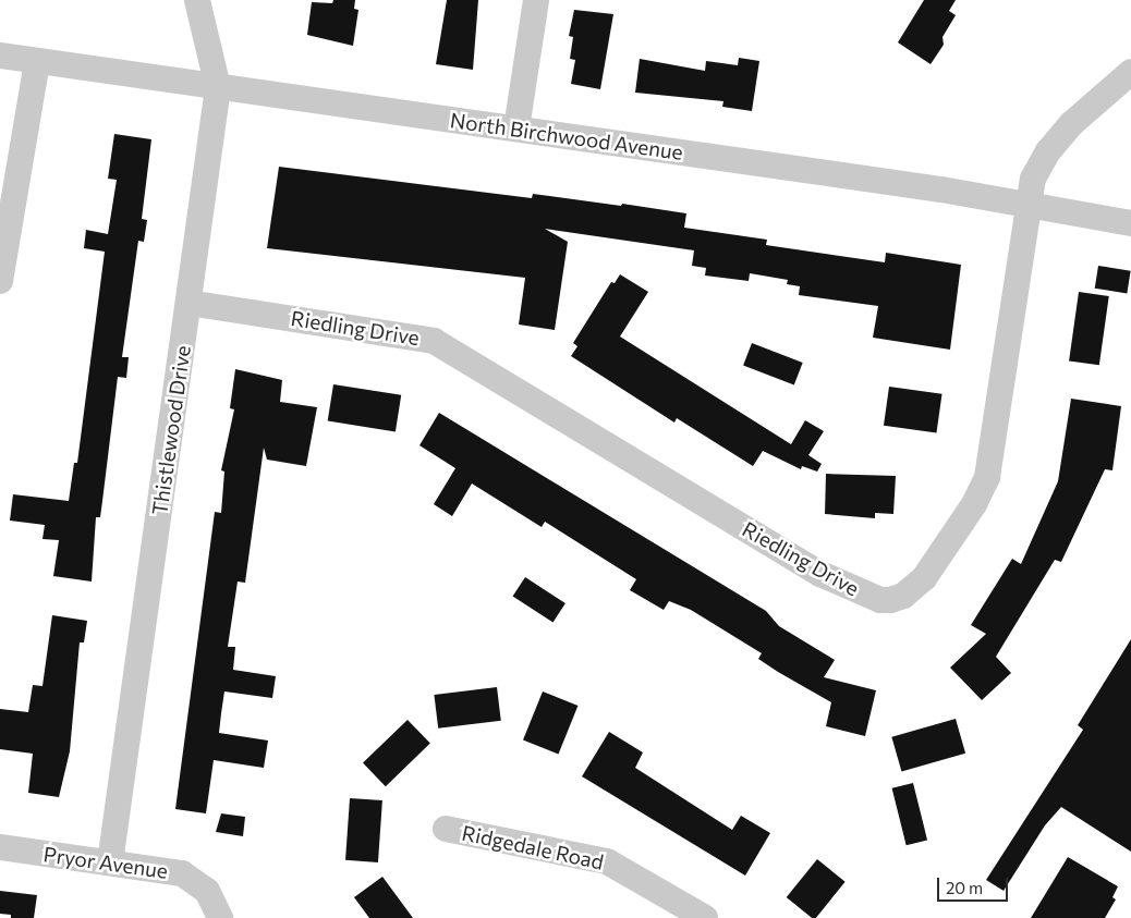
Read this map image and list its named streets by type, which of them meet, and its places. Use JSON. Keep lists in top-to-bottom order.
{
  "streets": {
    "street": [
      "North Birchwood Avenue",
      "Riedling Drive",
      "Thistlewood Drive",
      "Ridgedale Road",
      "Pryor Avenue"
    ]
  },
  "crossings": [
    ["North Birchwood Avenue", "Riedling Drive"],
    ["North Birchwood Avenue", "Thistlewood Drive"],
    ["Riedling Drive", "Thistlewood Drive"],
    ["Thistlewood Drive", "Pryor Avenue"]
  ],
  "scale_bar": "20 m"
}
